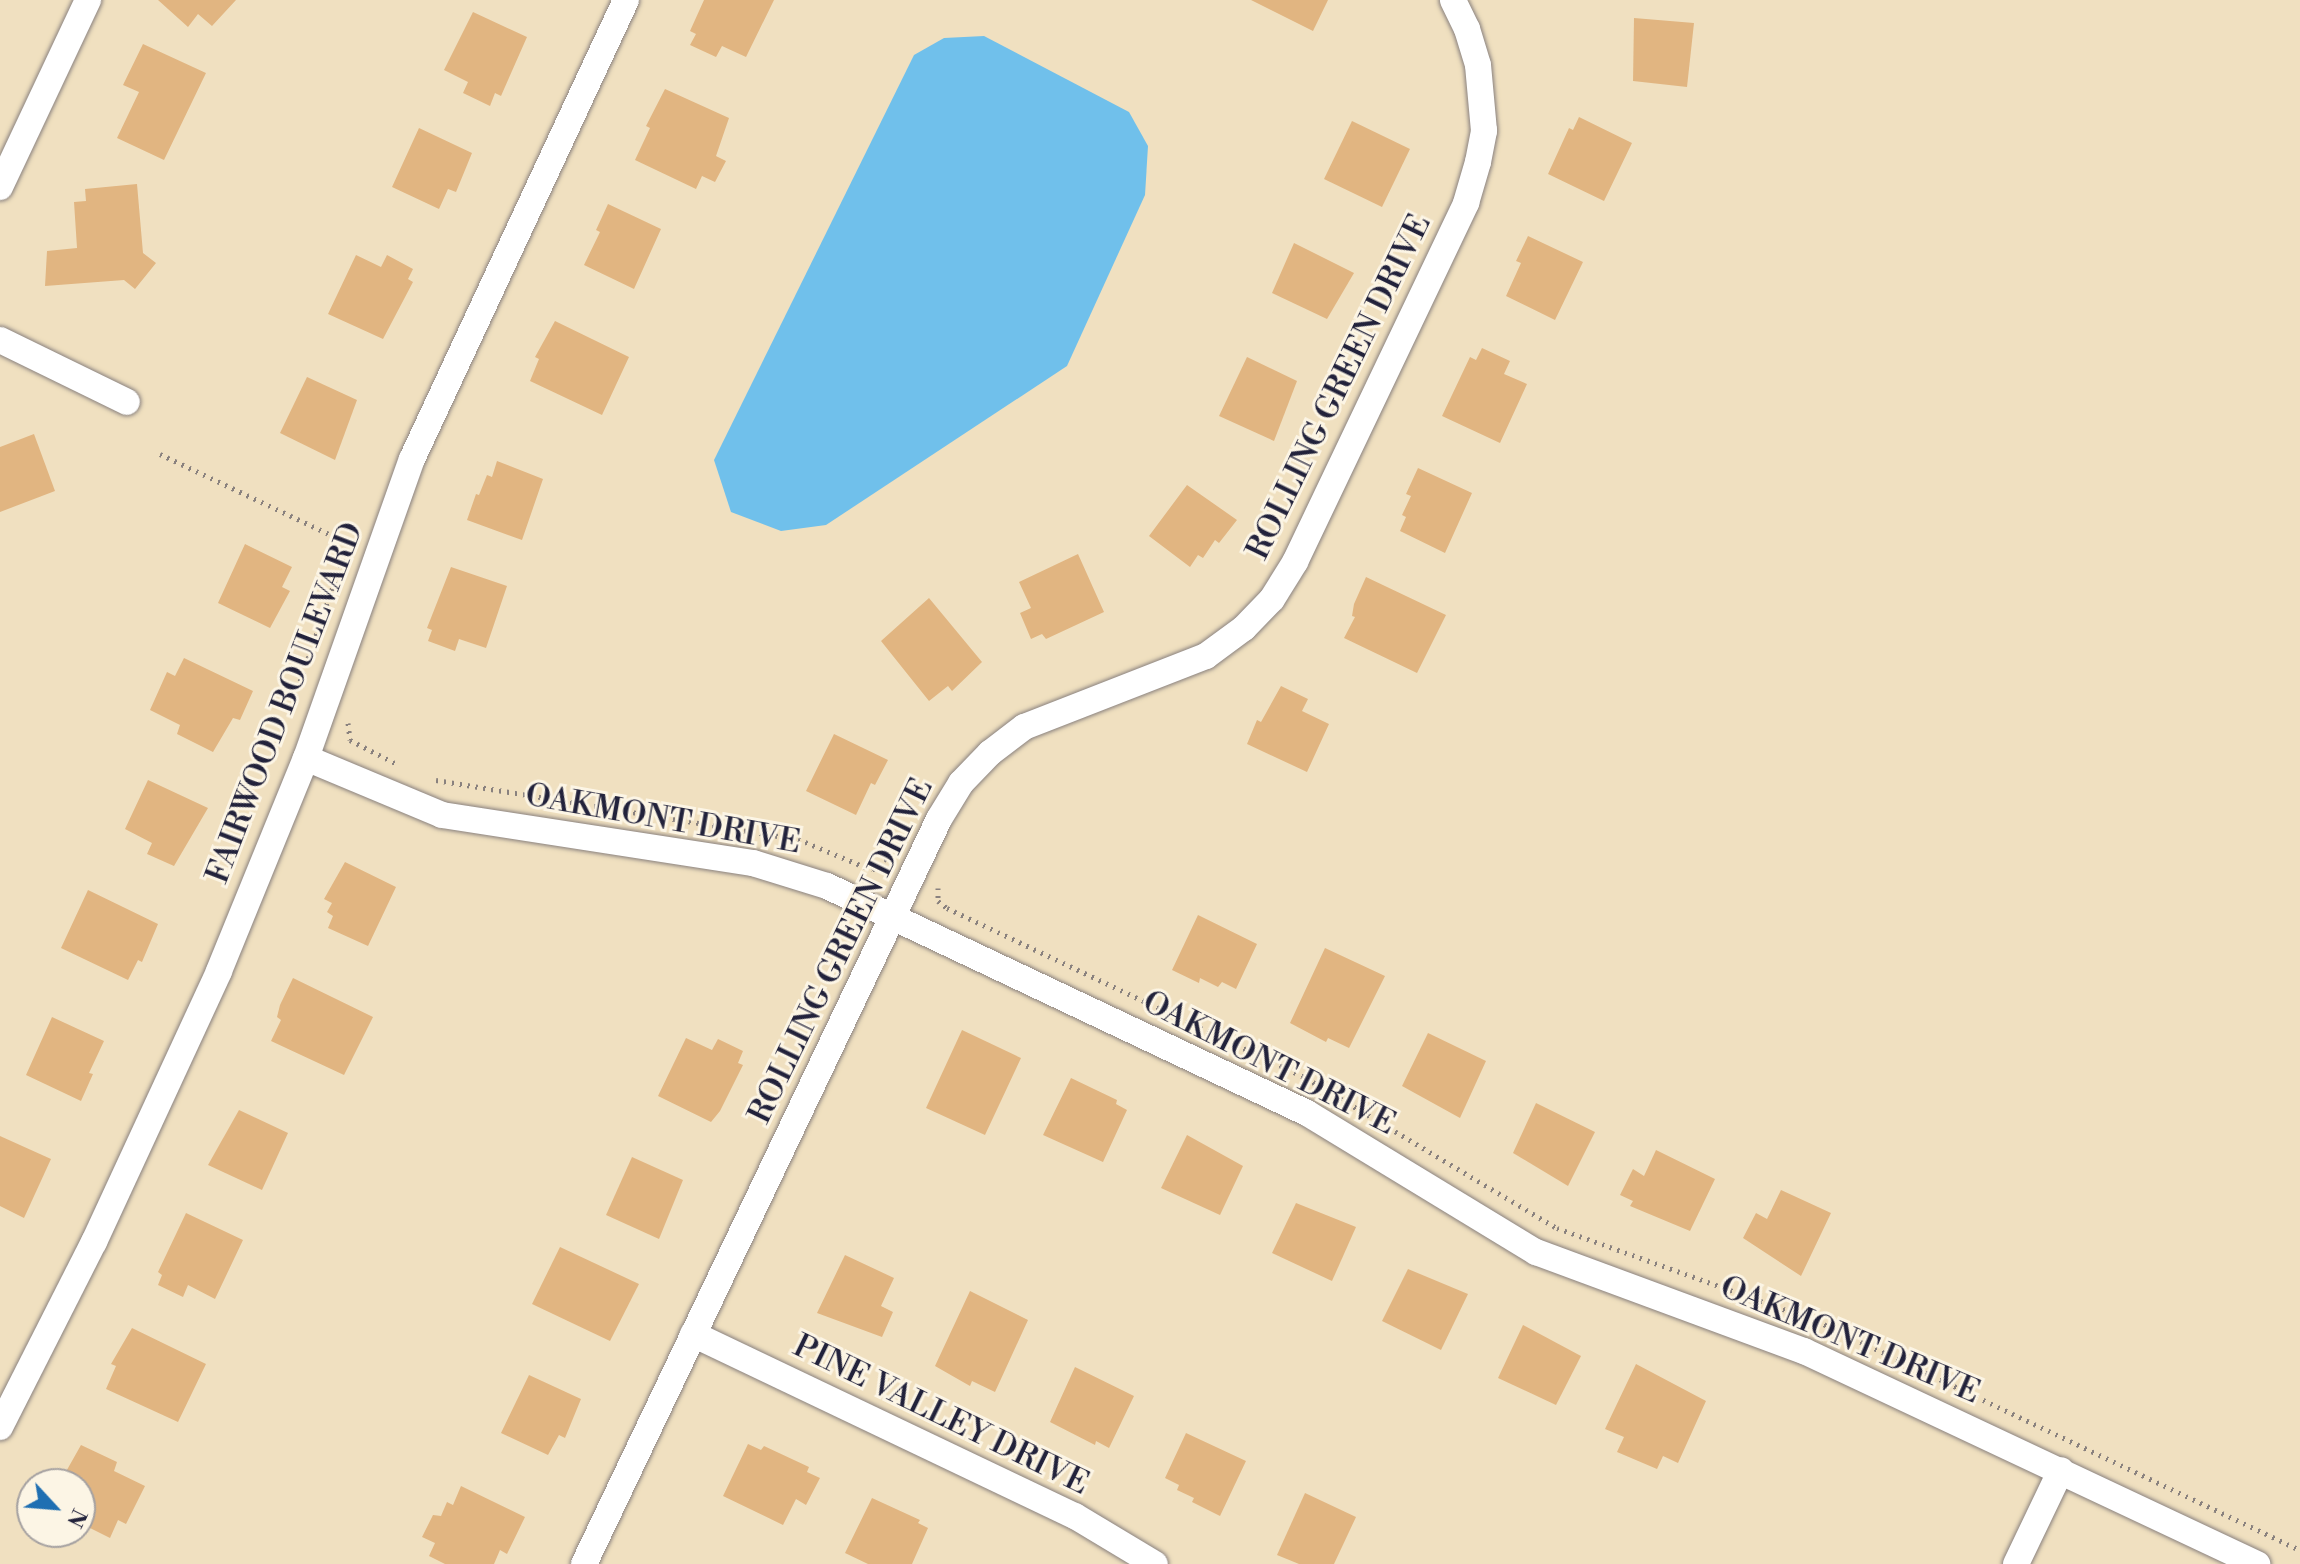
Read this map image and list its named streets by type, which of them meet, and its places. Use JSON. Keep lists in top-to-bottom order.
{
  "streets": {
    "street": [
      "ROLLING GREEN DRIVE",
      "FAIRWOOD BOULEVARD",
      "OAKMONT DRIVE",
      "PINE VALLEY DRIVE"
    ]
  },
  "crossings": [
    ["ROLLING GREEN DRIVE", "OAKMONT DRIVE"],
    ["ROLLING GREEN DRIVE", "PINE VALLEY DRIVE"],
    ["FAIRWOOD BOULEVARD", "OAKMONT DRIVE"]
  ],
  "north": "bottom right"
}
